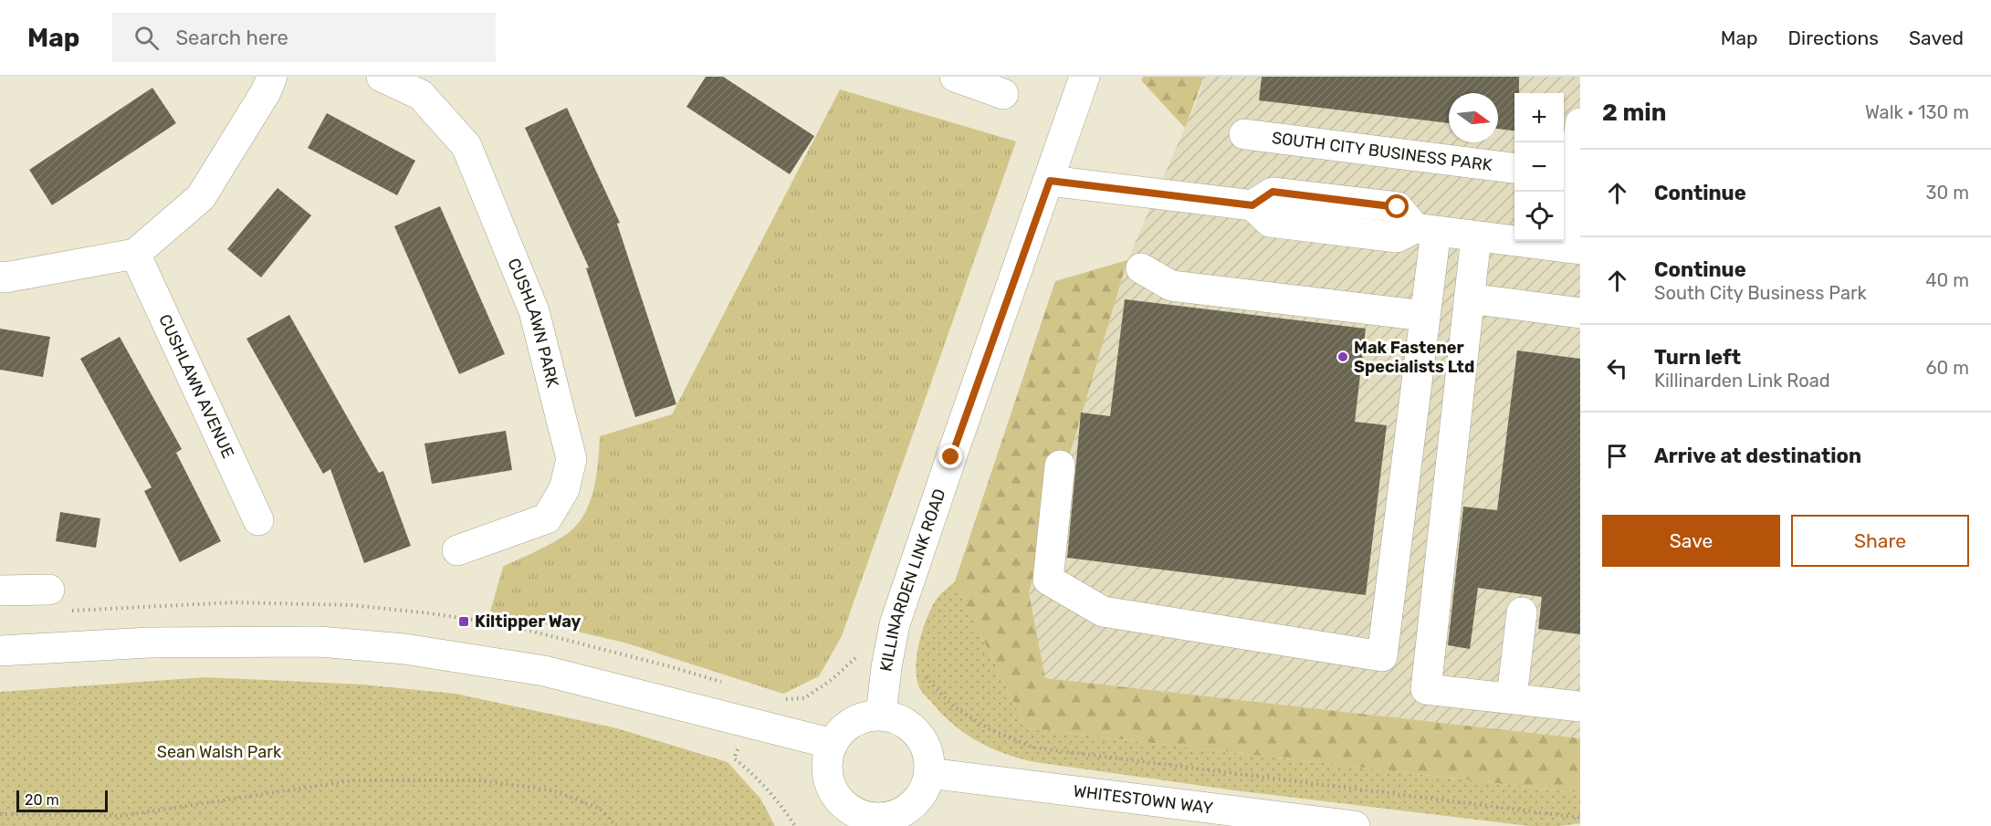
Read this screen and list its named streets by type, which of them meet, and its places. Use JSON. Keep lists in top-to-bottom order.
{
  "streets": {
    "street": [
      "SOUTH CITY BUSINESS PARK",
      "CUSHLAWN PARK",
      "CUSHLAWN AVENUE",
      "KILLINARDEN LINK ROAD",
      "WHITESTOWN WAY"
    ]
  },
  "crossings": [
    ["KILLINARDEN LINK ROAD", "WHITESTOWN WAY"]
  ],
  "parks": ["Sean Walsh Park"],
  "places": {
    "other": ["Mak Fastener Specialists Ltd"],
    "transit": ["Kiltipper Way"]
  },
  "scale_bar": "20 m",
  "north": "right",
  "page": {
    "header": "Map",
    "search": "Search here",
    "nav": ["Map", "Directions", "Saved"],
    "heading": ["2 min", "Walk · 130 m"],
    "map_buttons": ["+", "−"],
    "list": [
      ["Continue", "30 m"],
      ["Continue", "South City Business Park", "40 m"],
      ["Turn left", "Killinarden Link Road", "60 m"],
      "Arrive at destination"
    ],
    "buttons": ["Save", "Share"],
    "scale": "20 m"
  }
}
